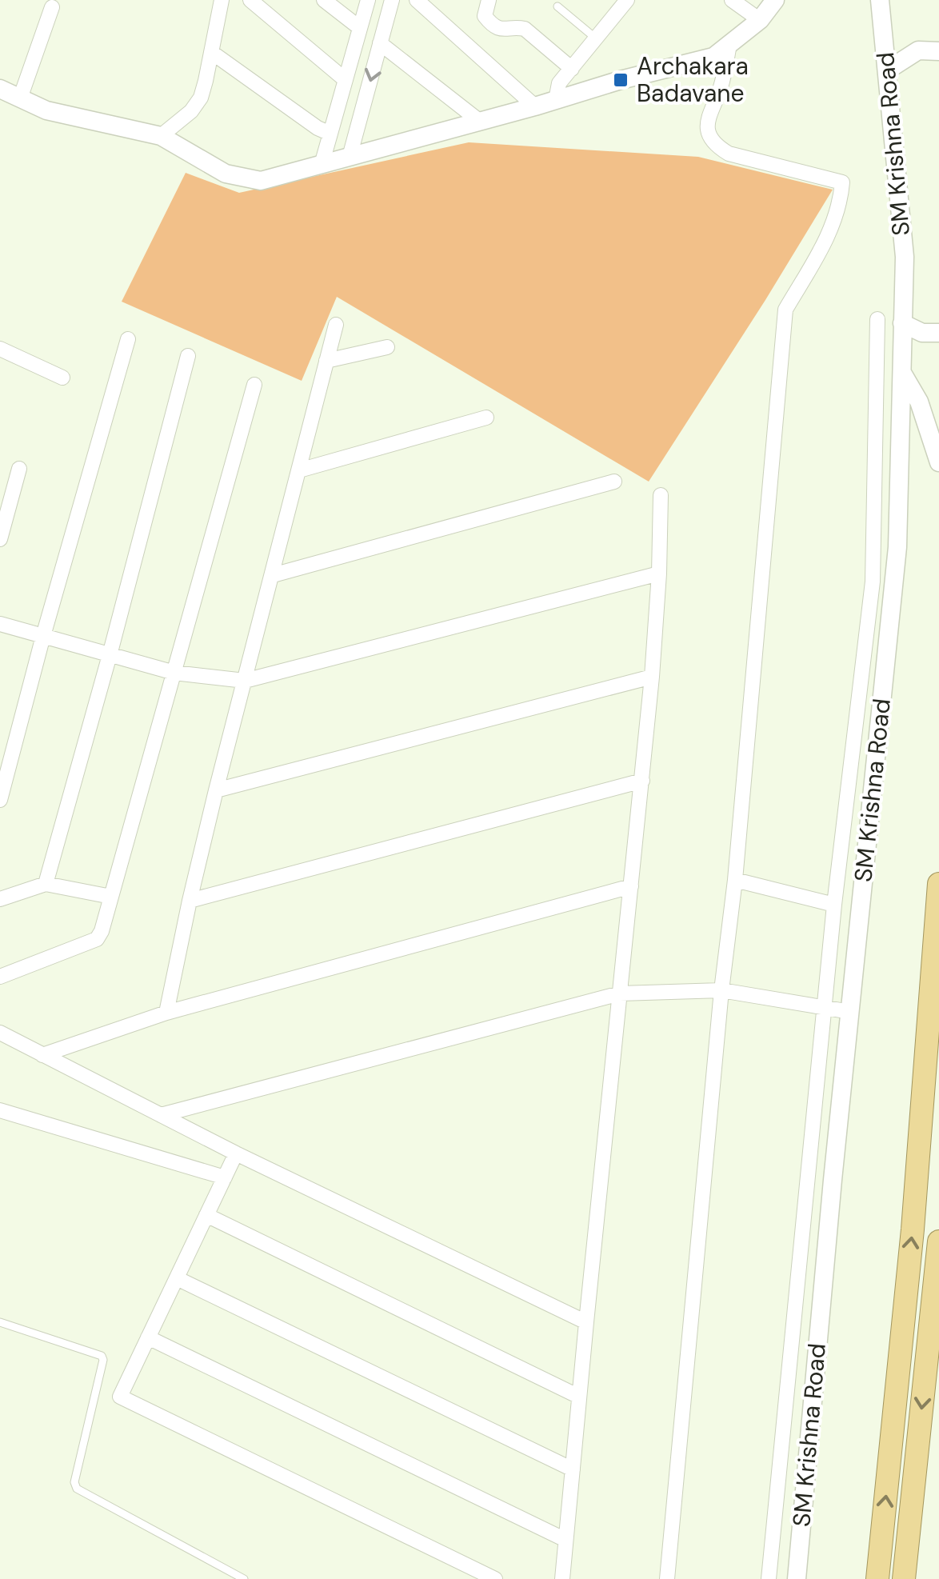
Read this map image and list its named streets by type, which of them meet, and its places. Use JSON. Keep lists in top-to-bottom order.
{
  "streets": {
    "street": ["SM Krishna Road"]
  },
  "places": {
    "transit": ["Archakara Badavane"]
  }
}
